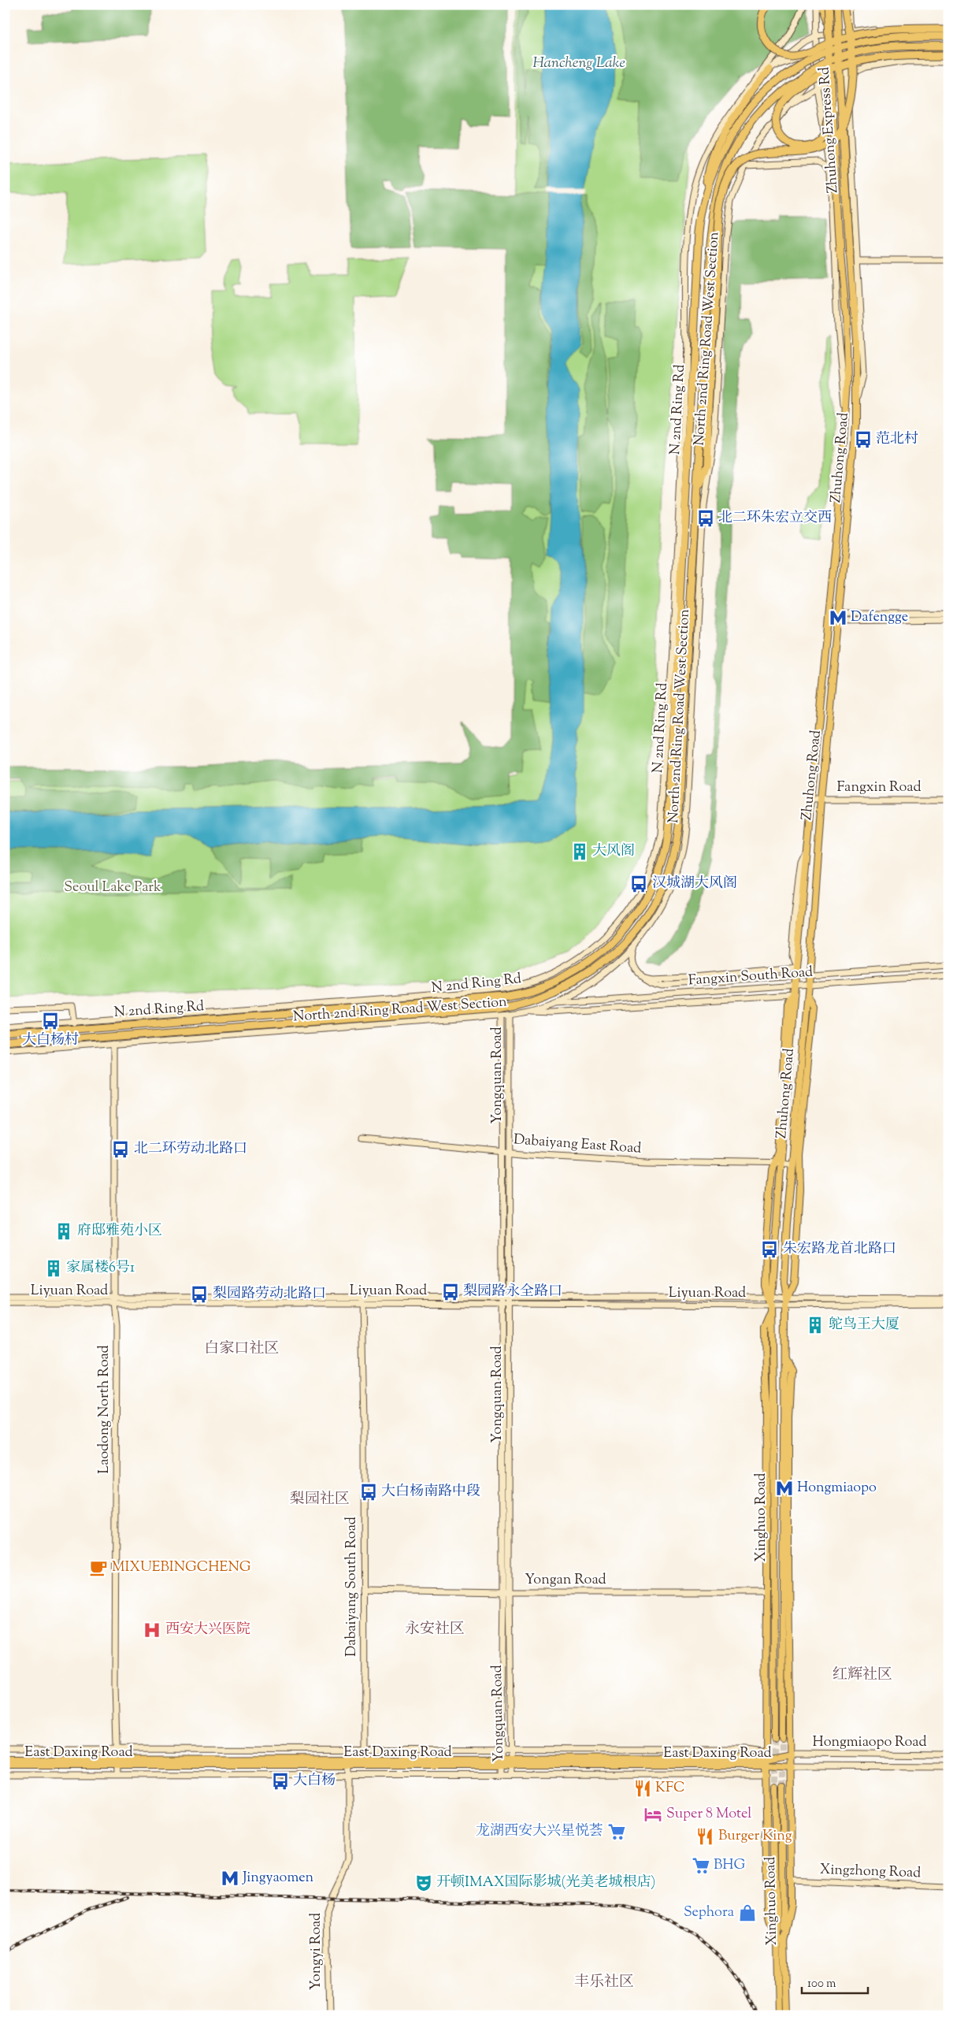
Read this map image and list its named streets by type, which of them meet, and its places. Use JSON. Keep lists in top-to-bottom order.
{
  "streets": {
    "highway": ["Zhuhong Express Rd", "N 2nd Ring Rd"],
    "main road": [
      "North 2nd Ring Road West Section",
      "Zhuhong Road",
      "Fangxin Road",
      "Fangxin South Road",
      "Yongquan Road",
      "Dabaiyang East Road",
      "Liyuan Road",
      "Laodong North Road",
      "Xinghuo Road",
      "Yongan Road",
      "Dabaiyang South Road",
      "Hongmiaopo Road",
      "East Daxing Road",
      "Xingzhong Road",
      "Yongyi Road"
    ]
  },
  "crossings": [
    ["Zhuhong Express Rd", "Zhuhong Road"],
    ["North 2nd Ring Road West Section", "N 2nd Ring Rd"],
    ["North 2nd Ring Road West Section", "Fangxin South Road"],
    ["North 2nd Ring Road West Section", "Yongquan Road"],
    ["North 2nd Ring Road West Section", "Laodong North Road"],
    ["Zhuhong Road", "Fangxin Road"],
    ["Zhuhong Road", "Fangxin South Road"],
    ["Zhuhong Road", "Dabaiyang East Road"],
    ["Zhuhong Road", "Liyuan Road"],
    ["Zhuhong Road", "Xinghuo Road"],
    ["Yongquan Road", "Dabaiyang East Road"],
    ["Yongquan Road", "Liyuan Road"],
    ["Yongquan Road", "Yongan Road"],
    ["Yongquan Road", "East Daxing Road"],
    ["Liyuan Road", "Laodong North Road"],
    ["Liyuan Road", "Xinghuo Road"],
    ["Liyuan Road", "Dabaiyang South Road"],
    ["Laodong North Road", "East Daxing Road"],
    ["Yongan Road", "Dabaiyang South Road"],
    ["Hongmiaopo Road", "East Daxing Road"]
  ],
  "districts": [
    "白家口社区",
    "梨园社区",
    "永安社区",
    "红辉社区",
    "丰乐社区"
  ],
  "water": ["Hancheng Lake"],
  "parks": ["Seoul Lake Park"],
  "places": {
    "bus stop": [
      "范北村",
      "北二环朱宏立交西",
      "汉城湖大风阁",
      "大白杨村",
      "北二环劳动北路口",
      "朱宏路龙首北路口",
      "梨园路永全路口",
      "梨园路劳动北路口",
      "大白杨南路中段",
      "大白杨"
    ],
    "metro station": ["Dafengge", "Hongmiaopo", "Jingyaomen"],
    "building": [
      "大风阁",
      "府邸雅苑小区",
      "家属楼6号1",
      "鸵鸟王大厦"
    ],
    "cafe": ["MIXUEBINGCHENG"],
    "hospital": ["西安大兴医院"],
    "restaurant": ["KFC", "Burger King"],
    "hotel": ["Super 8 Motel"],
    "supermarket": ["龙湖西安大兴星悦荟", "BHG"],
    "theatre": ["开顿IMAX国际影城(光美老城根店)"],
    "shop": ["Sephora"]
  },
  "scale_bar": "100 m"
}
